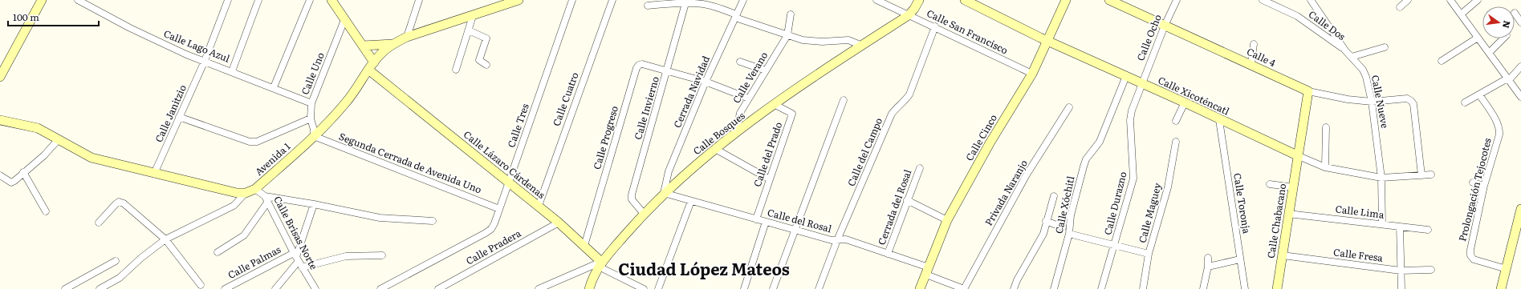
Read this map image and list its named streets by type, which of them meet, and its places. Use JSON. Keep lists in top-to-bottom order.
{
  "streets": {
    "street": [
      "Calle Dos",
      "Calle San Francisco",
      "Calle Ocho",
      "Calle Lago Azul",
      "Calle 4",
      "Calle Uno",
      "Calle Verano",
      "Cerrada Navidad",
      "Calle Xicoténcatl",
      "Calle Cuatro",
      "Calle Nueve",
      "Calle Invierno",
      "Calle Janitzio",
      "Calle Tres",
      "Calle Bosques",
      "Calle Progreso",
      "Calle Cinco",
      "Calle del Campo",
      "Calle del Prado",
      "Avenida 1",
      "Segunda Cerrada de Avenida Uno",
      "Calle Lázaro Cárdenas",
      "Prolongación Tejocotes",
      "Privada Naranjo",
      "Calle Durazno",
      "Calle Toronja",
      "Calle Xóchitl",
      "Cerrada del Rosal",
      "Calle Lima",
      "Calle Maguey",
      "Calle del Rosal",
      "Calle Chabacano",
      "Calle Brisas Norte",
      "Calle Pradera",
      "Calle Fresa",
      "Calle Palmas"
    ]
  },
  "crossings": [
    ["Calle Dos", "Calle Nueve"],
    ["Calle San Francisco", "Calle Bosques"],
    ["Calle San Francisco", "Calle Cinco"],
    ["Calle San Francisco", "Calle del Campo"],
    ["Calle Ocho", "Calle 4"],
    ["Calle Ocho", "Calle Xicoténcatl"],
    ["Calle Ocho", "Calle Durazno"],
    ["Calle Lago Azul", "Calle Uno"],
    ["Calle Lago Azul", "Calle Janitzio"],
    ["Calle 4", "Calle Xicoténcatl"],
    ["Calle 4", "Calle Nueve"],
    ["Calle 4", "Calle Chabacano"],
    ["Calle Uno", "Avenida 1"],
    ["Calle Uno", "Segunda Cerrada de Avenida Uno"],
    ["Calle Verano", "Calle Bosques"],
    ["Calle Verano", "Calle Progreso"],
    ["Cerrada Navidad", "Calle Bosques"],
    ["Cerrada Navidad", "Calle Progreso"],
    ["Cerrada Navidad", "Calle del Rosal"],
    ["Calle Xicoténcatl", "Calle Nueve"],
    ["Calle Xicoténcatl", "Calle Cinco"],
    ["Calle Xicoténcatl", "Calle Durazno"],
    ["Calle Xicoténcatl", "Calle Toronja"],
    ["Calle Xicoténcatl", "Calle Xóchitl"],
    ["Calle Xicoténcatl", "Calle Chabacano"],
    ["Calle Cuatro", "Calle Lázaro Cárdenas"],
    ["Calle Nueve", "Calle Lima"],
    ["Calle Invierno", "Calle Bosques"],
    ["Calle Invierno", "Calle Progreso"],
    ["Calle Janitzio", "Avenida 1"],
    ["Calle Tres", "Segunda Cerrada de Avenida Uno"],
    ["Calle Tres", "Calle Lázaro Cárdenas"],
    ["Calle Bosques", "Calle del Prado"],
    ["Calle Bosques", "Calle Lázaro Cárdenas"],
    ["Calle Bosques", "Calle del Rosal"],
    ["Calle Progreso", "Calle Lázaro Cárdenas"],
    ["Calle Cinco", "Calle del Rosal"],
    ["Calle del Campo", "Calle del Rosal"],
    ["Calle del Prado", "Calle del Rosal"],
    ["Avenida 1", "Segunda Cerrada de Avenida Uno"],
    ["Avenida 1", "Calle Lázaro Cárdenas"],
    ["Avenida 1", "Calle Brisas Norte"],
    ["Calle Lázaro Cárdenas", "Calle Pradera"],
    ["Privada Naranjo", "Calle del Rosal"],
    ["Cerrada del Rosal", "Calle del Rosal"],
    ["Calle Lima", "Calle Chabacano"],
    ["Calle Chabacano", "Calle Fresa"],
    ["Calle Brisas Norte", "Calle Palmas"]
  ],
  "districts": ["Ciudad López Mateos"],
  "scale_bar": "100 m",
  "north": "right"
}
